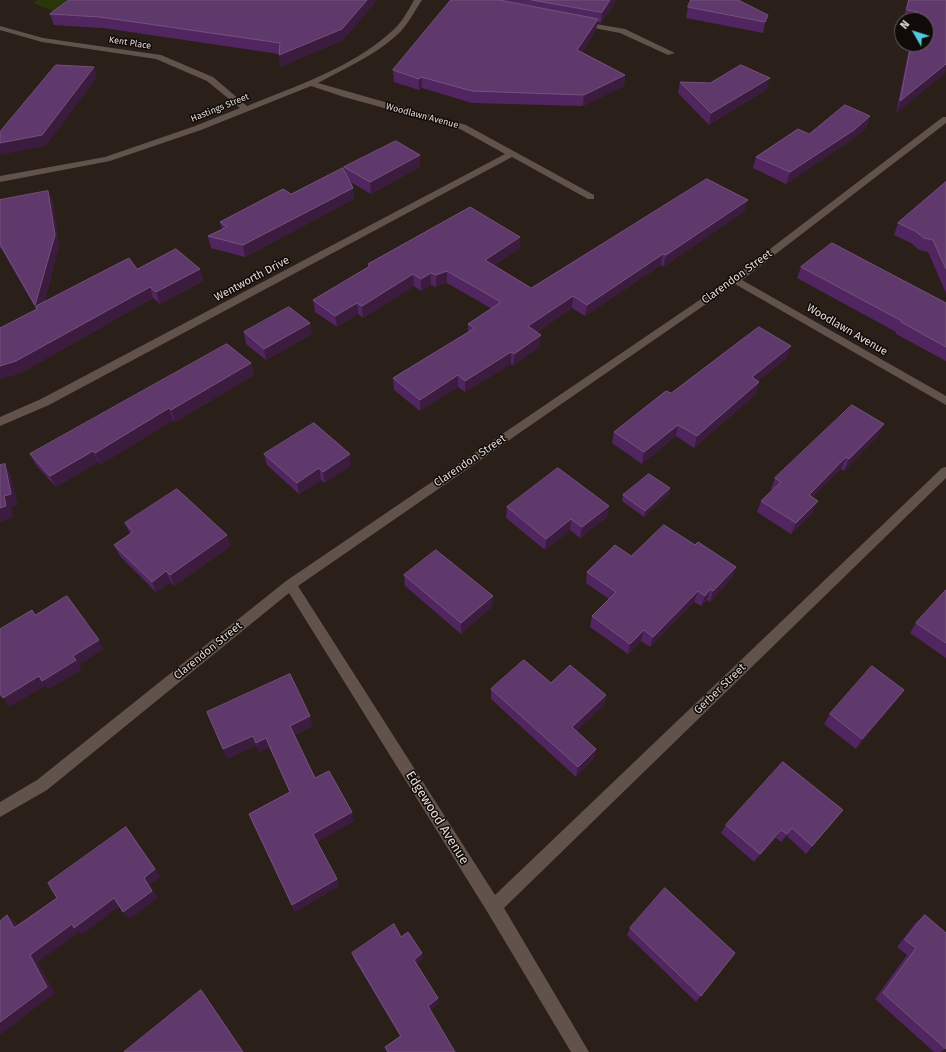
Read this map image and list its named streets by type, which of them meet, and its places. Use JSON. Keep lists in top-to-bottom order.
{
  "streets": {
    "street": [
      "Kent Place",
      "Hastings Street",
      "Woodlawn Avenue",
      "Clarendon Street",
      "Wentworth Drive",
      "Gerber Street",
      "Edgewood Avenue"
    ]
  },
  "crossings": [
    ["Kent Place", "Hastings Street"],
    ["Hastings Street", "Woodlawn Avenue"],
    ["Woodlawn Avenue", "Clarendon Street"],
    ["Woodlawn Avenue", "Wentworth Drive"],
    ["Clarendon Street", "Edgewood Avenue"],
    ["Gerber Street", "Edgewood Avenue"]
  ],
  "north": "top left"
}
